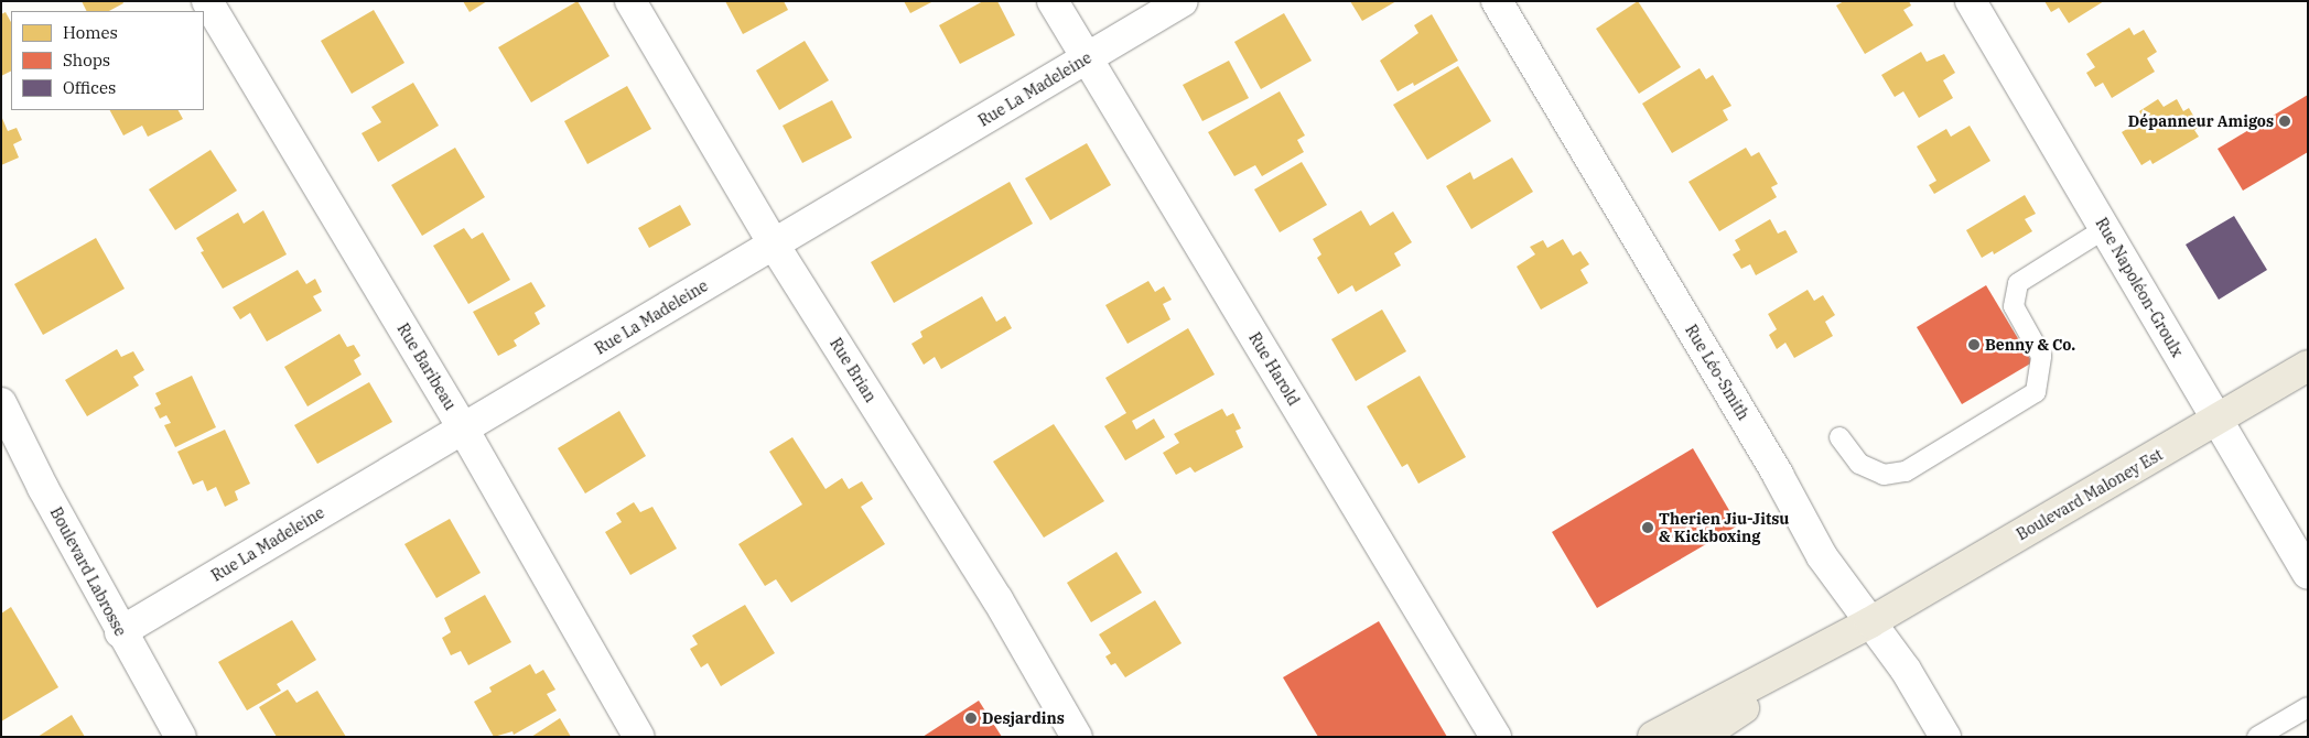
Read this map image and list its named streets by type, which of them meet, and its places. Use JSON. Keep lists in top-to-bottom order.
{
  "streets": {
    "main road": ["Boulevard Maloney Est"],
    "street": [
      "Rue La Madeleine",
      "Rue Napoléon-Groulx",
      "Rue Baribeau",
      "Rue Harold",
      "Rue Brian",
      "Rue Léo-Smith",
      "Boulevard Labrosse"
    ]
  },
  "crossings": [
    ["Rue La Madeleine", "Rue Baribeau"],
    ["Rue La Madeleine", "Rue Harold"],
    ["Rue La Madeleine", "Rue Brian"],
    ["Rue La Madeleine", "Boulevard Labrosse"],
    ["Rue Napoléon-Groulx", "Boulevard Maloney Est"],
    ["Rue Léo-Smith", "Boulevard Maloney Est"]
  ],
  "places": [
    "Dépanneur Amigos",
    "Benny & Co.",
    "Therien Jiu-Jitsu & Kickboxing",
    "Desjardins"
  ],
  "legend": ["Homes", "Shops", "Offices"]
}
